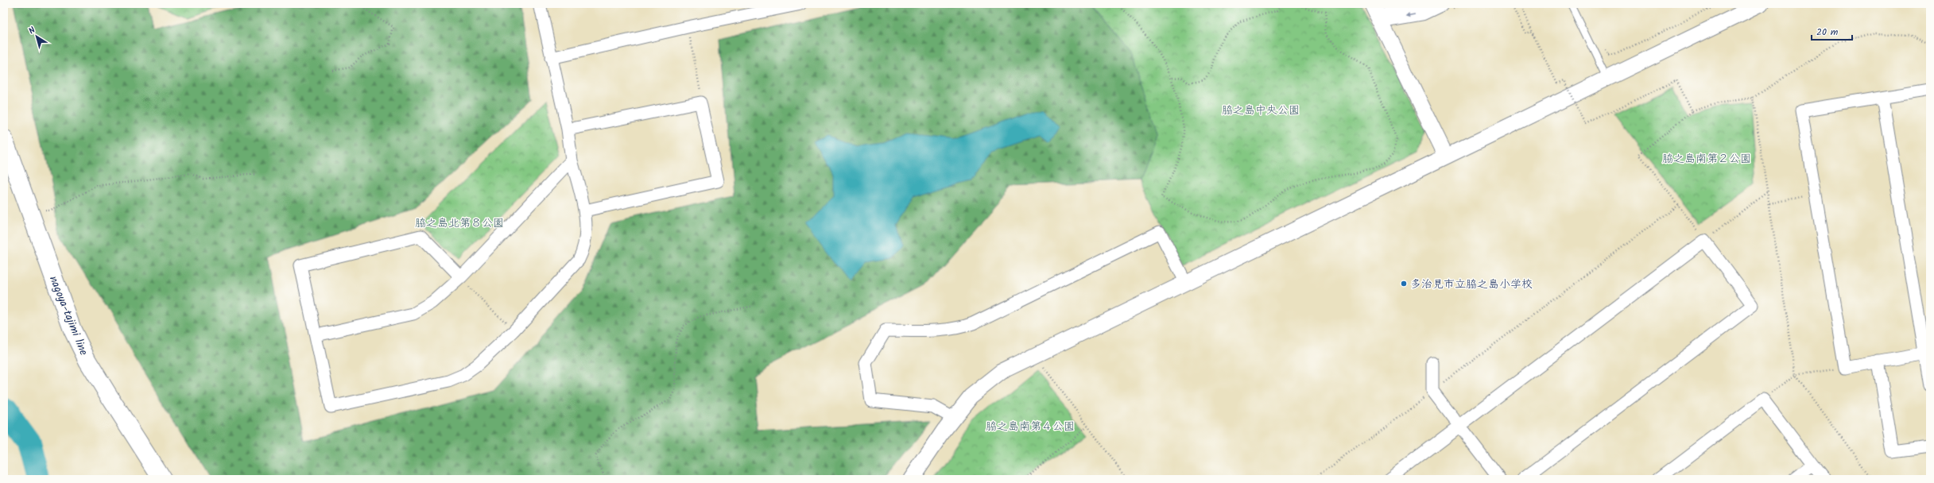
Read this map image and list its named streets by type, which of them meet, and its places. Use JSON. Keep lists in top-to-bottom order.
{
  "streets": {
    "main road": ["nagoya-tajimi line"]
  },
  "parks": [
    "脇之島中央公園",
    "脇之島南第２公園",
    "脇之島北第８公園",
    "脇之島南第４公園"
  ],
  "places": ["多治見市立脇之島小学校"],
  "scale_bar": "20 m",
  "north": "top left"
}
